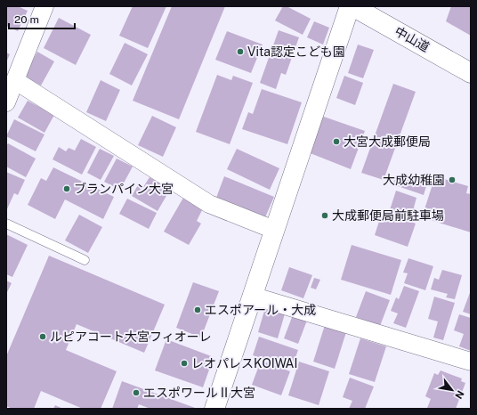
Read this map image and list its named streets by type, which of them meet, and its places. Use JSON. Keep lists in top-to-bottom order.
{
  "streets": {
    "main road": ["中山道"]
  },
  "places": [
    "Vita認定こども園",
    "大宮大成郵便局",
    "大成幼稚園",
    "ブランパイン大宮",
    "大成郵便局前駐車場",
    "エスポアール・大成",
    "ルピアコート大宮フィオーレ",
    "レオパレスKOIWAI",
    "エスポワールⅡ大宮"
  ],
  "scale_bar": "20 m",
  "north": "bottom right"
}
